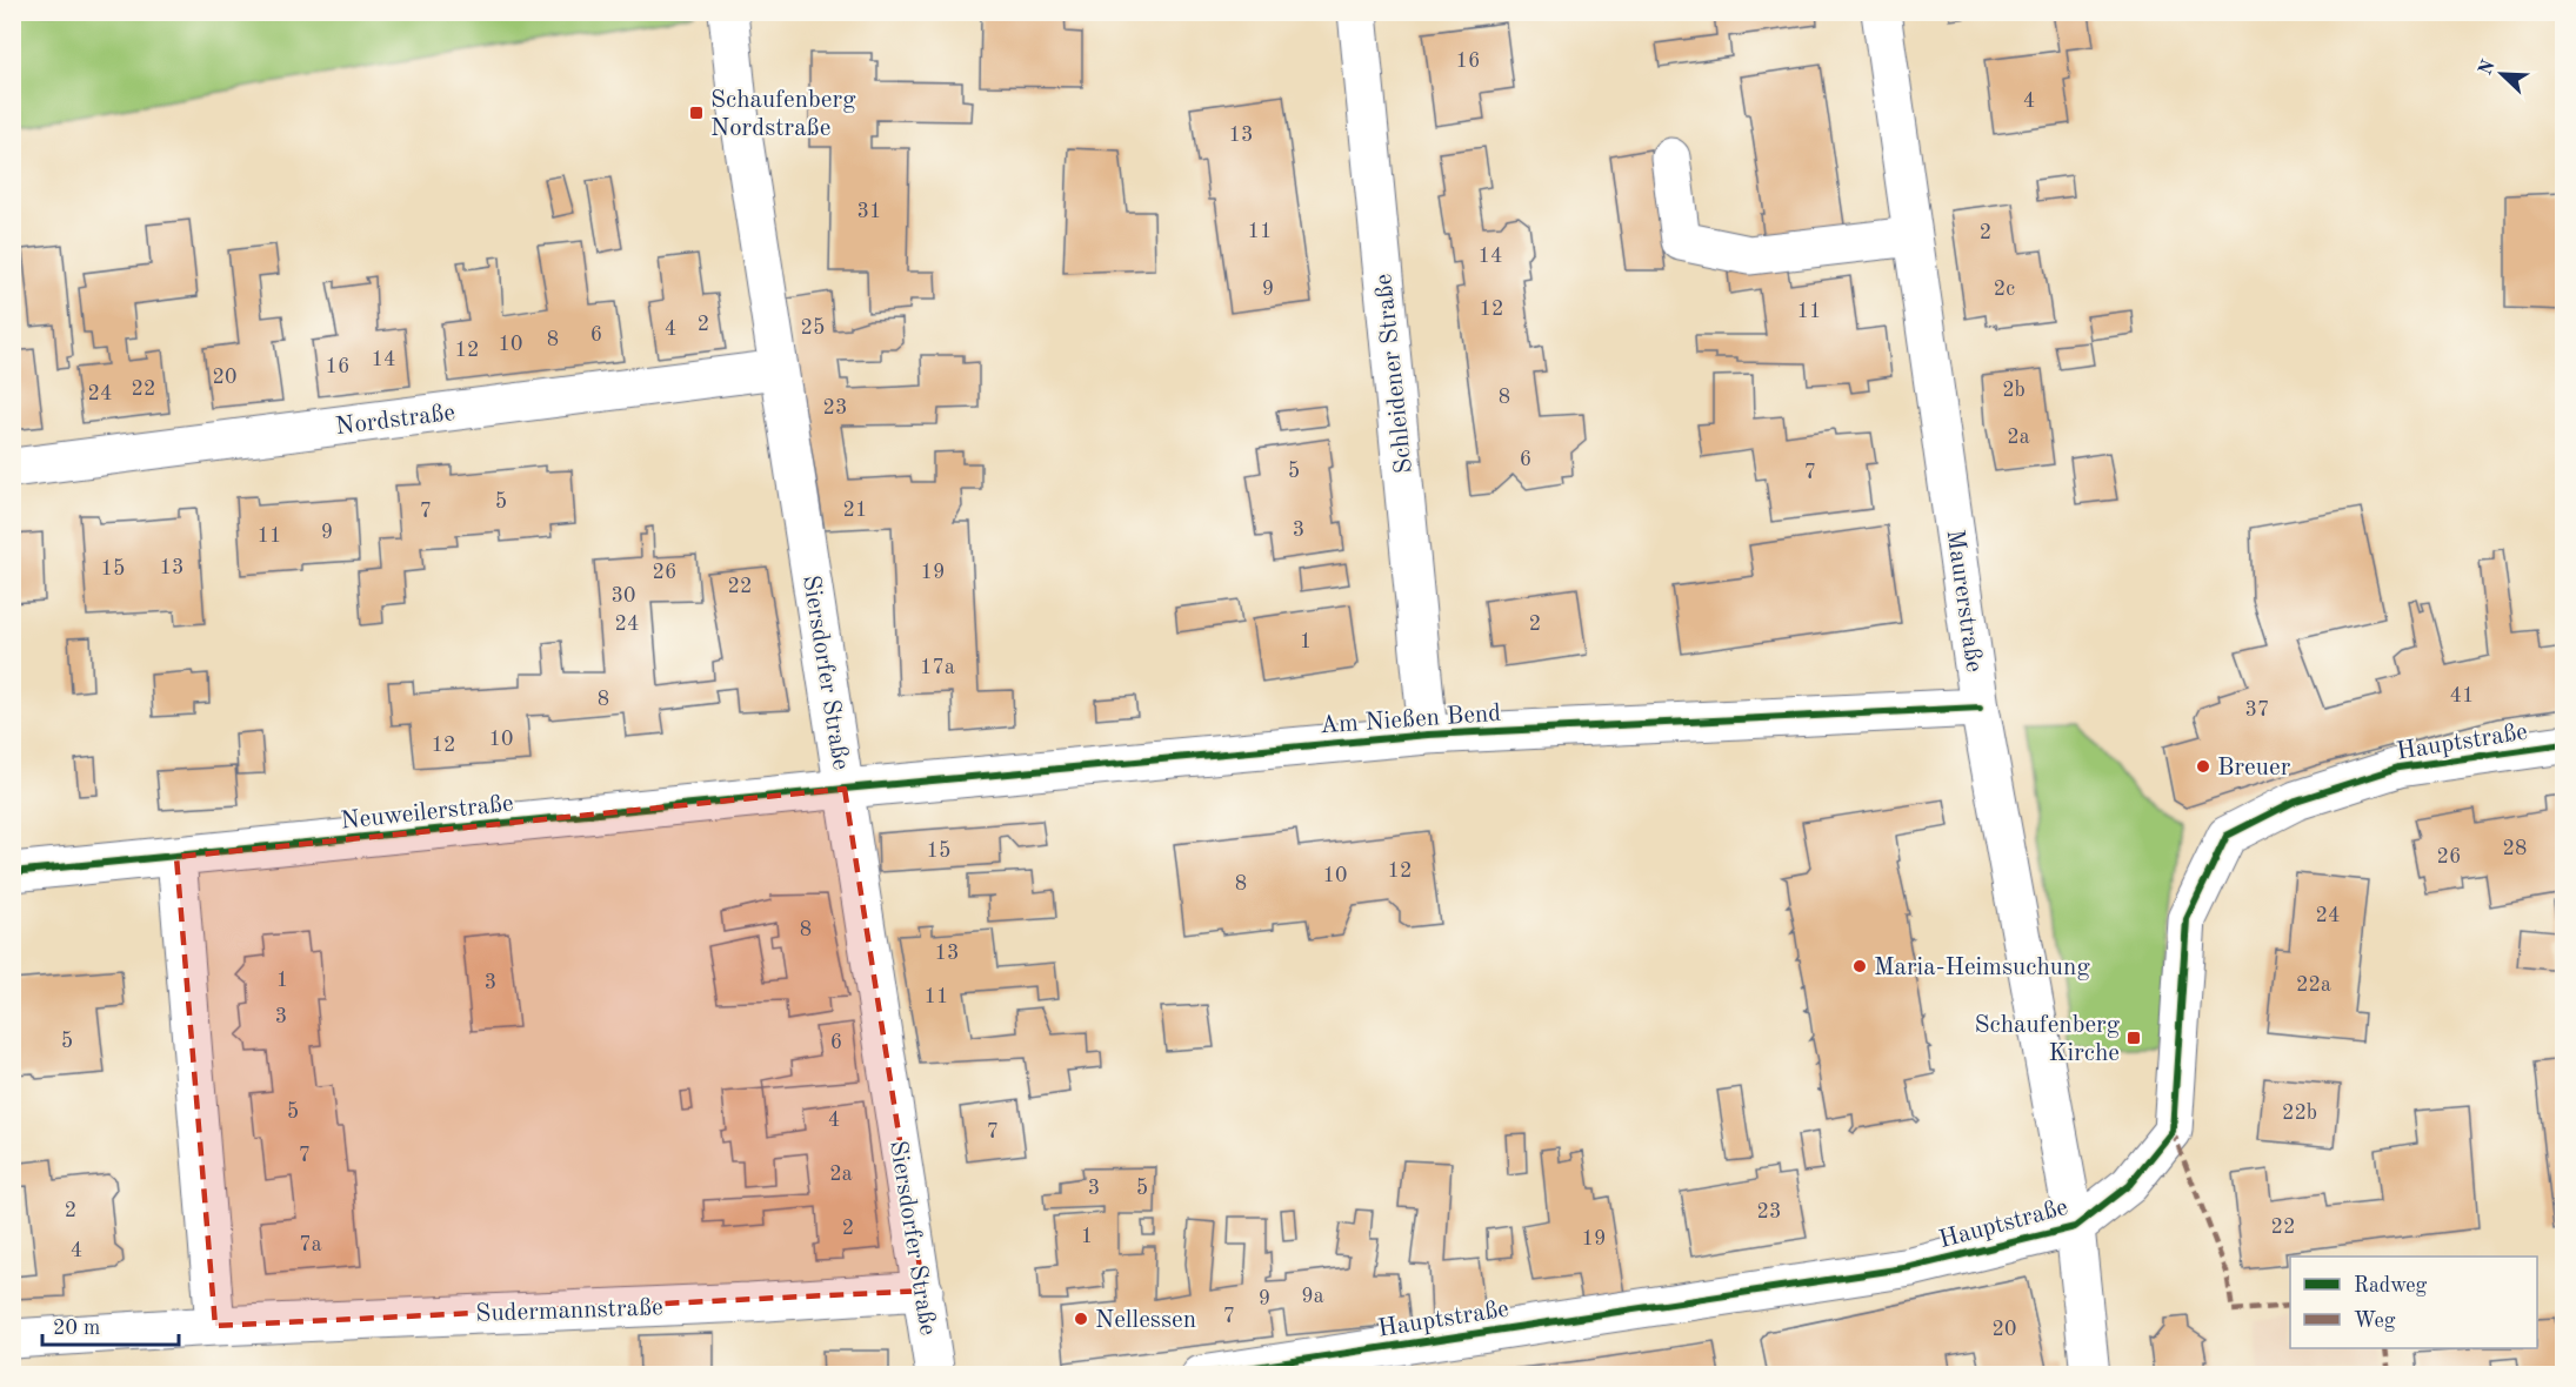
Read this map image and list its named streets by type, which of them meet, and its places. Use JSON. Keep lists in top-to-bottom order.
{
  "streets": {
    "street": [
      "Schleidener Straße",
      "Nordstraße",
      "Maurerstraße",
      "Siersdorfer Straße",
      "Am Nießen Bend",
      "Hauptstraße",
      "Neuweilerstraße",
      "Sudermannstraße"
    ]
  },
  "crossings": [
    ["Schleidener Straße", "Am Nießen Bend"],
    ["Nordstraße", "Siersdorfer Straße"],
    ["Maurerstraße", "Am Nießen Bend"],
    ["Maurerstraße", "Hauptstraße"],
    ["Siersdorfer Straße", "Am Nießen Bend"],
    ["Siersdorfer Straße", "Neuweilerstraße"],
    ["Siersdorfer Straße", "Sudermannstraße"],
    ["Am Nießen Bend", "Neuweilerstraße"]
  ],
  "places": {
    "transit": ["Schaufenberg Nordstraße", "Schaufenberg Kirche"],
    "other": ["Breuer", "Maria-Heimsuchung", "Nellessen"]
  },
  "house_numbers": [
    "16",
    "4",
    "13",
    "31",
    "11",
    "2",
    "14",
    "9",
    "2c",
    "12",
    "11",
    "2",
    "25",
    "4",
    "6",
    "8",
    "10",
    "12",
    "14",
    "16",
    "20",
    "22",
    "2b",
    "24",
    "8",
    "23",
    "2a",
    "6",
    "5",
    "7",
    "5",
    "21",
    "7",
    "3",
    "9",
    "11",
    "13",
    "15",
    "26",
    "19",
    "22",
    "30",
    "24",
    "2",
    "1",
    "17a",
    "41",
    "8",
    "37",
    "10",
    "12",
    "28",
    "15",
    "26",
    "12",
    "10",
    "8",
    "24",
    "8",
    "13",
    "1",
    "3",
    "22a",
    "11",
    "3",
    "5",
    "6",
    "5",
    "22b",
    "4",
    "7",
    "7",
    "2a",
    "3",
    "5",
    "2",
    "23",
    "22",
    "2",
    "1",
    "19",
    "7a",
    "4",
    "9a",
    "9",
    "7",
    "20"
  ],
  "legend": ["Radweg", "Weg"],
  "scale_bar": "20 m",
  "north": "top left"
}
